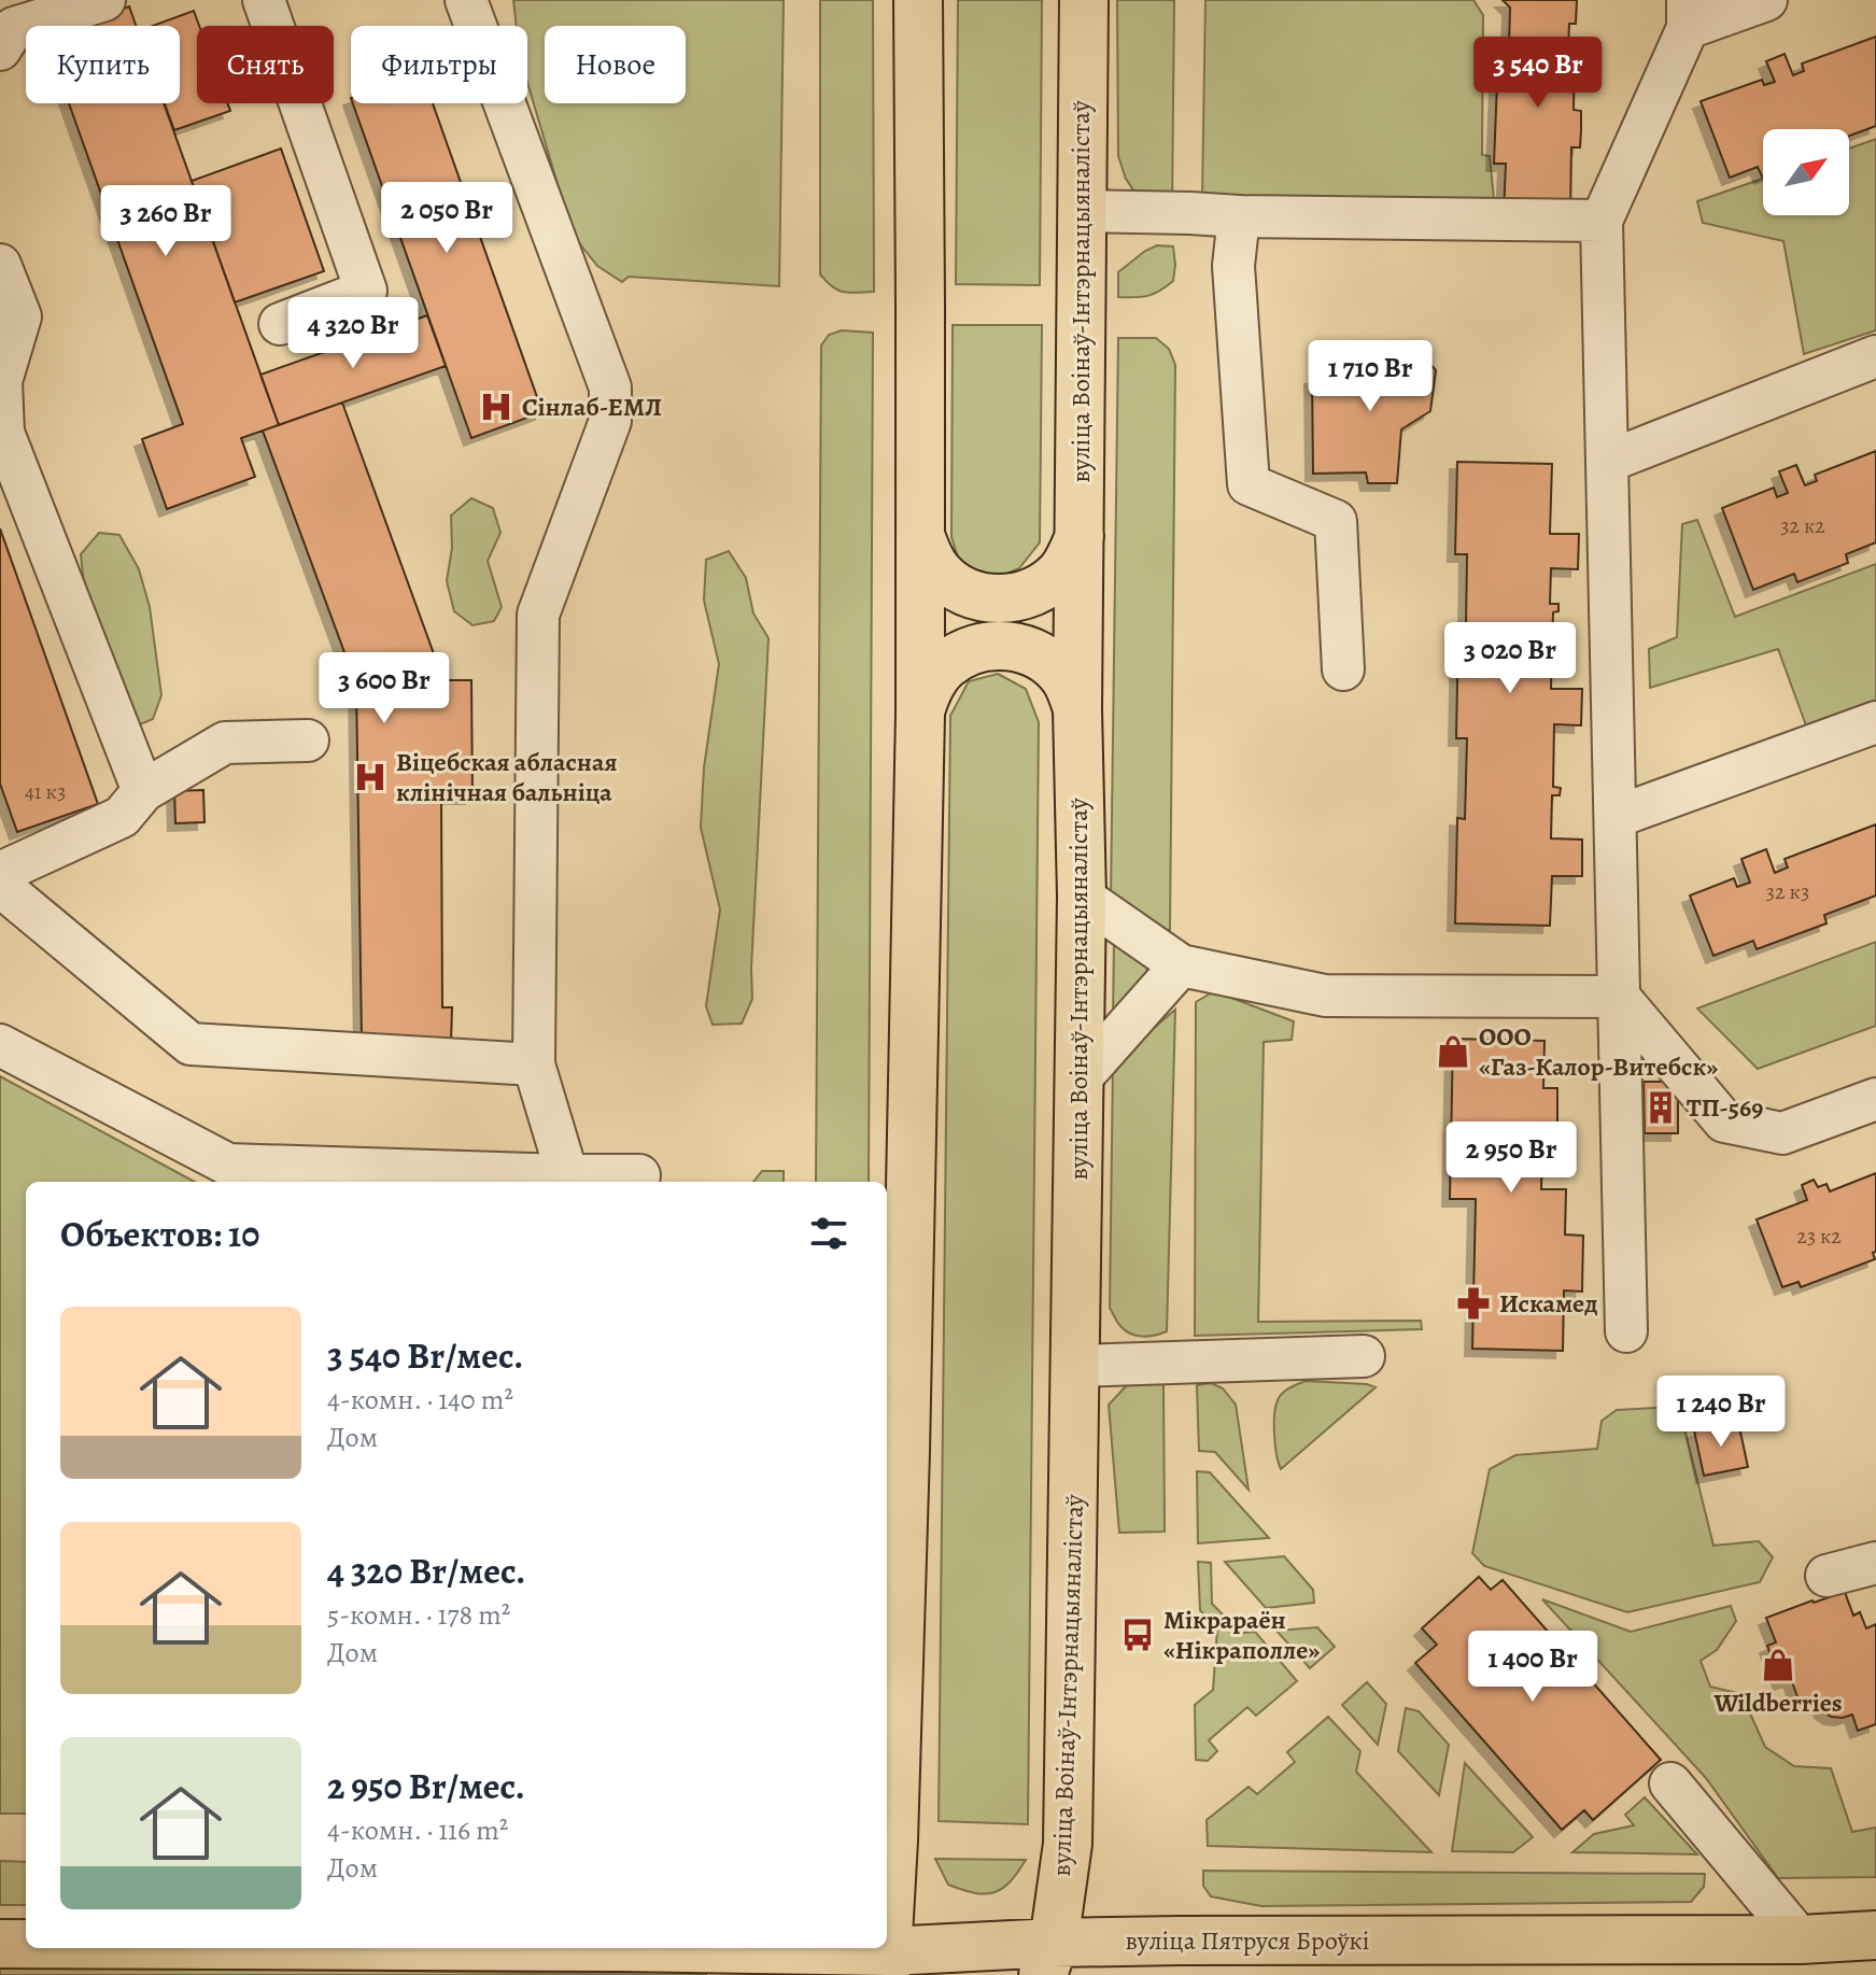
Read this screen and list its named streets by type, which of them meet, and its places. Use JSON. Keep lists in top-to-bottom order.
{
  "streets": {
    "main road": ["вуліца Воінаў-Інтэрнацыяналістаў", "вуліца Пятруся Броўкі"]
  },
  "crossings": [
    ["вуліца Воінаў-Інтэрнацыяналістаў", "вуліца Пятруся Броўкі"]
  ],
  "places": {
    "hospital": ["Сінлаб-ЕМЛ", "Віцебская абласная клінічная бальніца"],
    "shop": ["ООО «Газ-Калор-Витебск»", "Wildberries"],
    "building": ["ТП-569"],
    "pharmacy": ["Искамед"],
    "bus stop": ["Мікрараён «Нікраполле»"]
  },
  "house_numbers": [
    "32 к2",
    "41 к3",
    "32 к3",
    "23 к2"
  ],
  "north": "top right",
  "page": {
    "chip": [
      "Купить",
      "Снять",
      "Фильтры",
      "Новое"
    ],
    "price": [
      "3 540 Br",
      "2 050 Br",
      "3 260 Br",
      "4 320 Br",
      "1 710 Br",
      "3 020 Br",
      "3 600 Br",
      "2 950 Br",
      "1 240 Br",
      "1 400 Br"
    ],
    "heading": "Объектов: 10",
    "list": [
      {
        "name": "3 540 Br/мес.",
        "note": "4-комн. · 140 m² · Дом"
      },
      {
        "name": "4 320 Br/мес.",
        "note": "5-комн. · 178 m² · Дом"
      },
      {
        "name": "2 950 Br/мес.",
        "note": "4-комн. · 116 m² · Дом"
      }
    ]
  }
}
